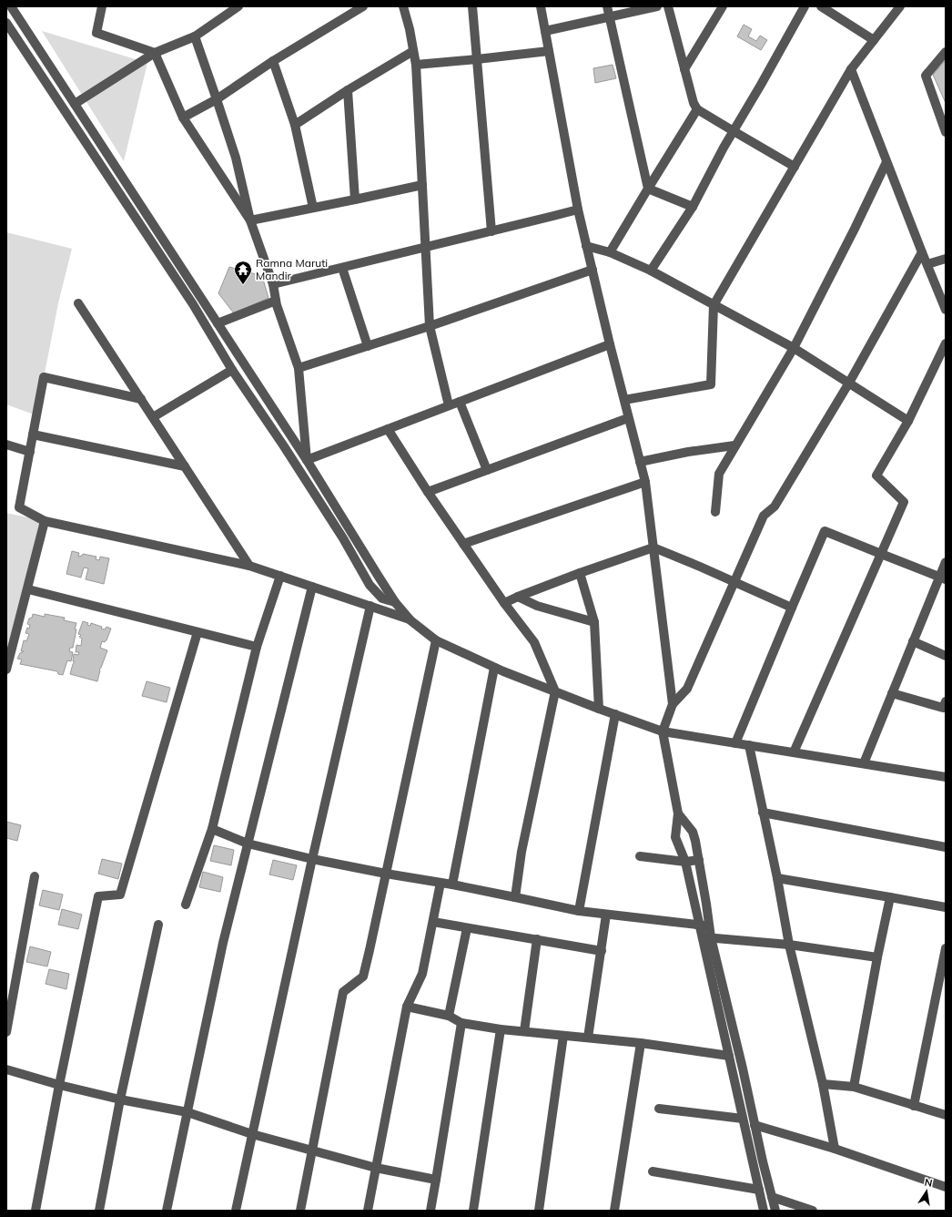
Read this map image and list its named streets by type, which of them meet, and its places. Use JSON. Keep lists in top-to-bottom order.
{
  "places": {
    "temple": ["Ramna Maruti Mandir"]
  },
  "north": "top"
}
